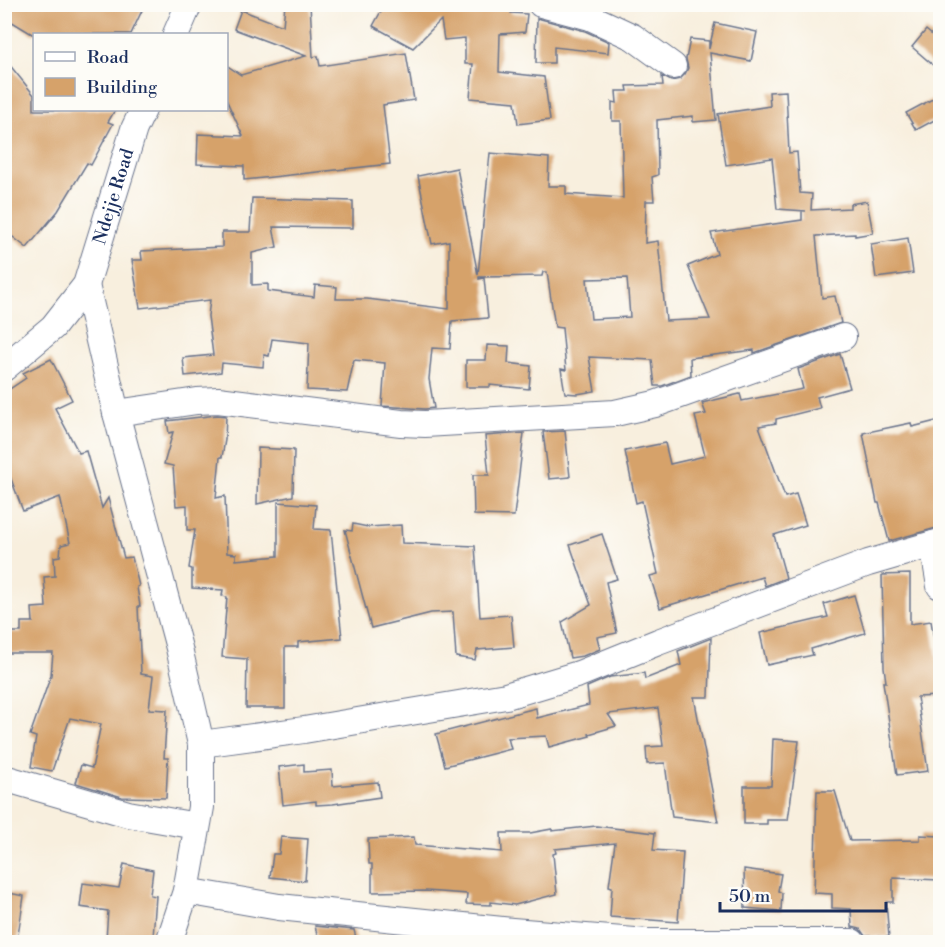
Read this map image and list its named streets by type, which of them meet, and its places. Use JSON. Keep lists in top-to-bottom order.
{
  "streets": {
    "street": ["Ndejje Road"]
  },
  "legend": ["Road", "Building"],
  "scale_bar": "50 m"
}
